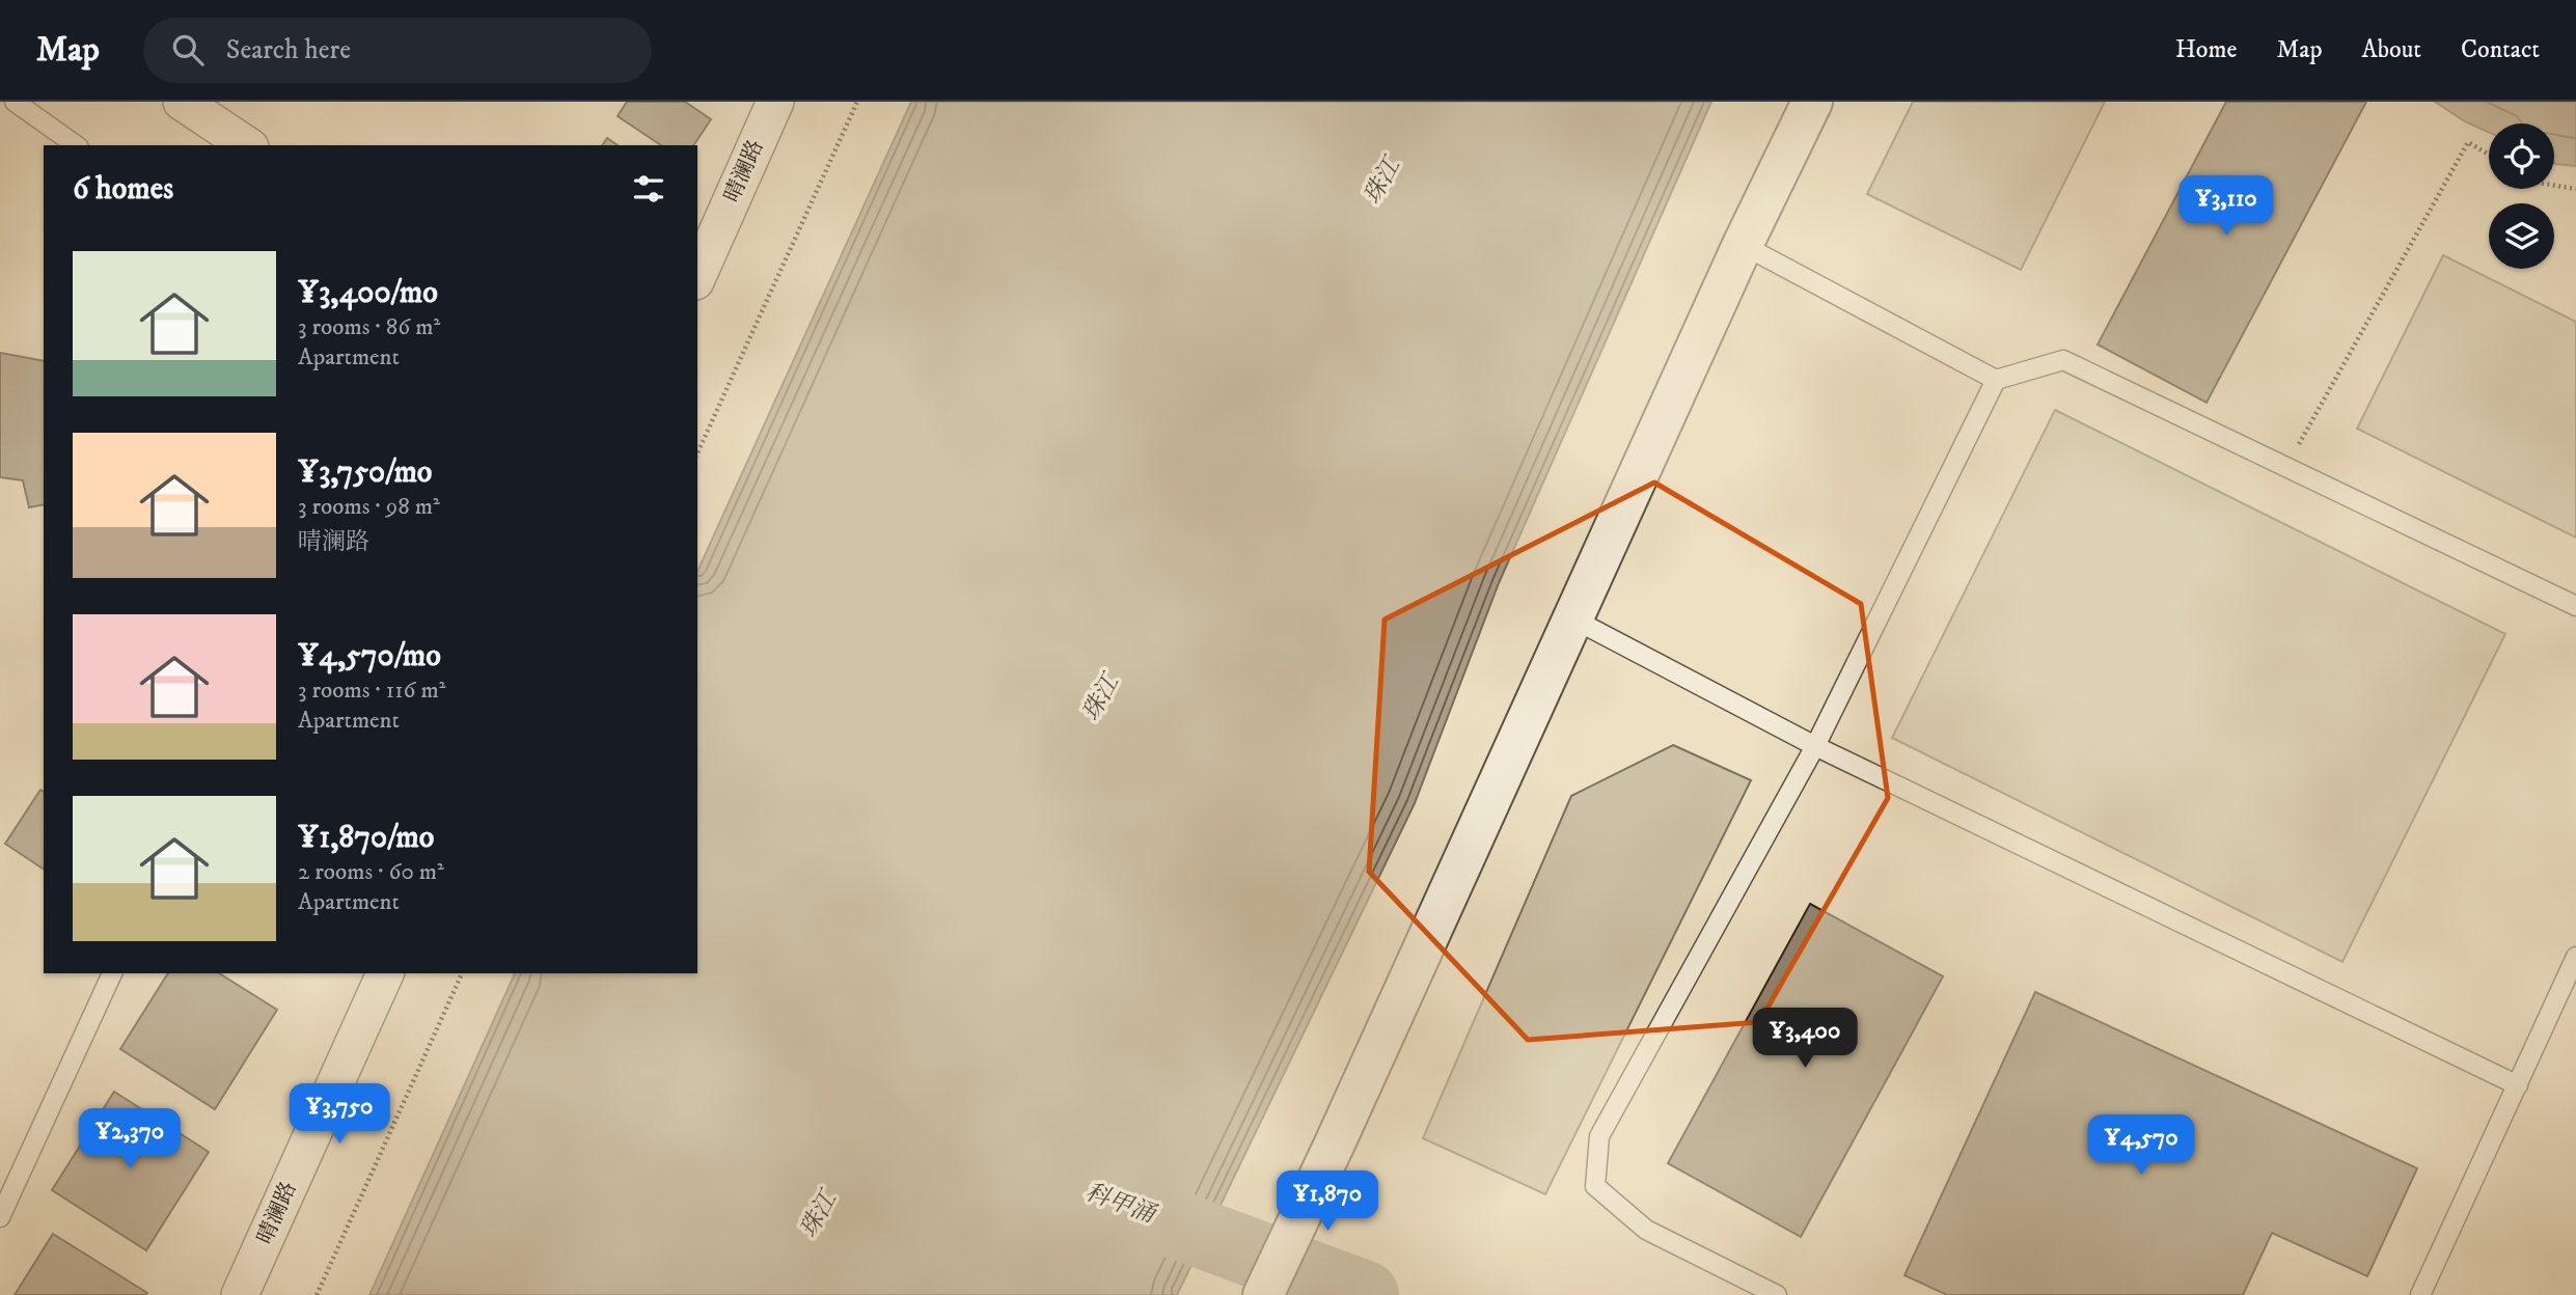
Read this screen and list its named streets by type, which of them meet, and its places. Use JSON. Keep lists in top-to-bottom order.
{
  "streets": {
    "street": ["晴澜路"]
  },
  "water": ["珠江", "科甲涌"],
  "page": {
    "header": "Map",
    "search": "Search here",
    "nav": [
      "Home",
      "Map",
      "About",
      "Contact"
    ],
    "heading": "6 homes",
    "price": [
      "¥3,110",
      "¥3,400",
      "¥3,750",
      "¥2,370",
      "¥4,570",
      "¥1,870"
    ],
    "list": [
      {
        "name": "¥3,400/mo",
        "note": "3 rooms · 86 m² · Apartment"
      },
      {
        "name": "¥3,750/mo",
        "note": "3 rooms · 98 m² · 晴澜路"
      },
      {
        "name": "¥4,570/mo",
        "note": "3 rooms · 116 m² · Apartment"
      },
      {
        "name": "¥1,870/mo",
        "note": "2 rooms · 60 m² · Apartment"
      }
    ]
  }
}
